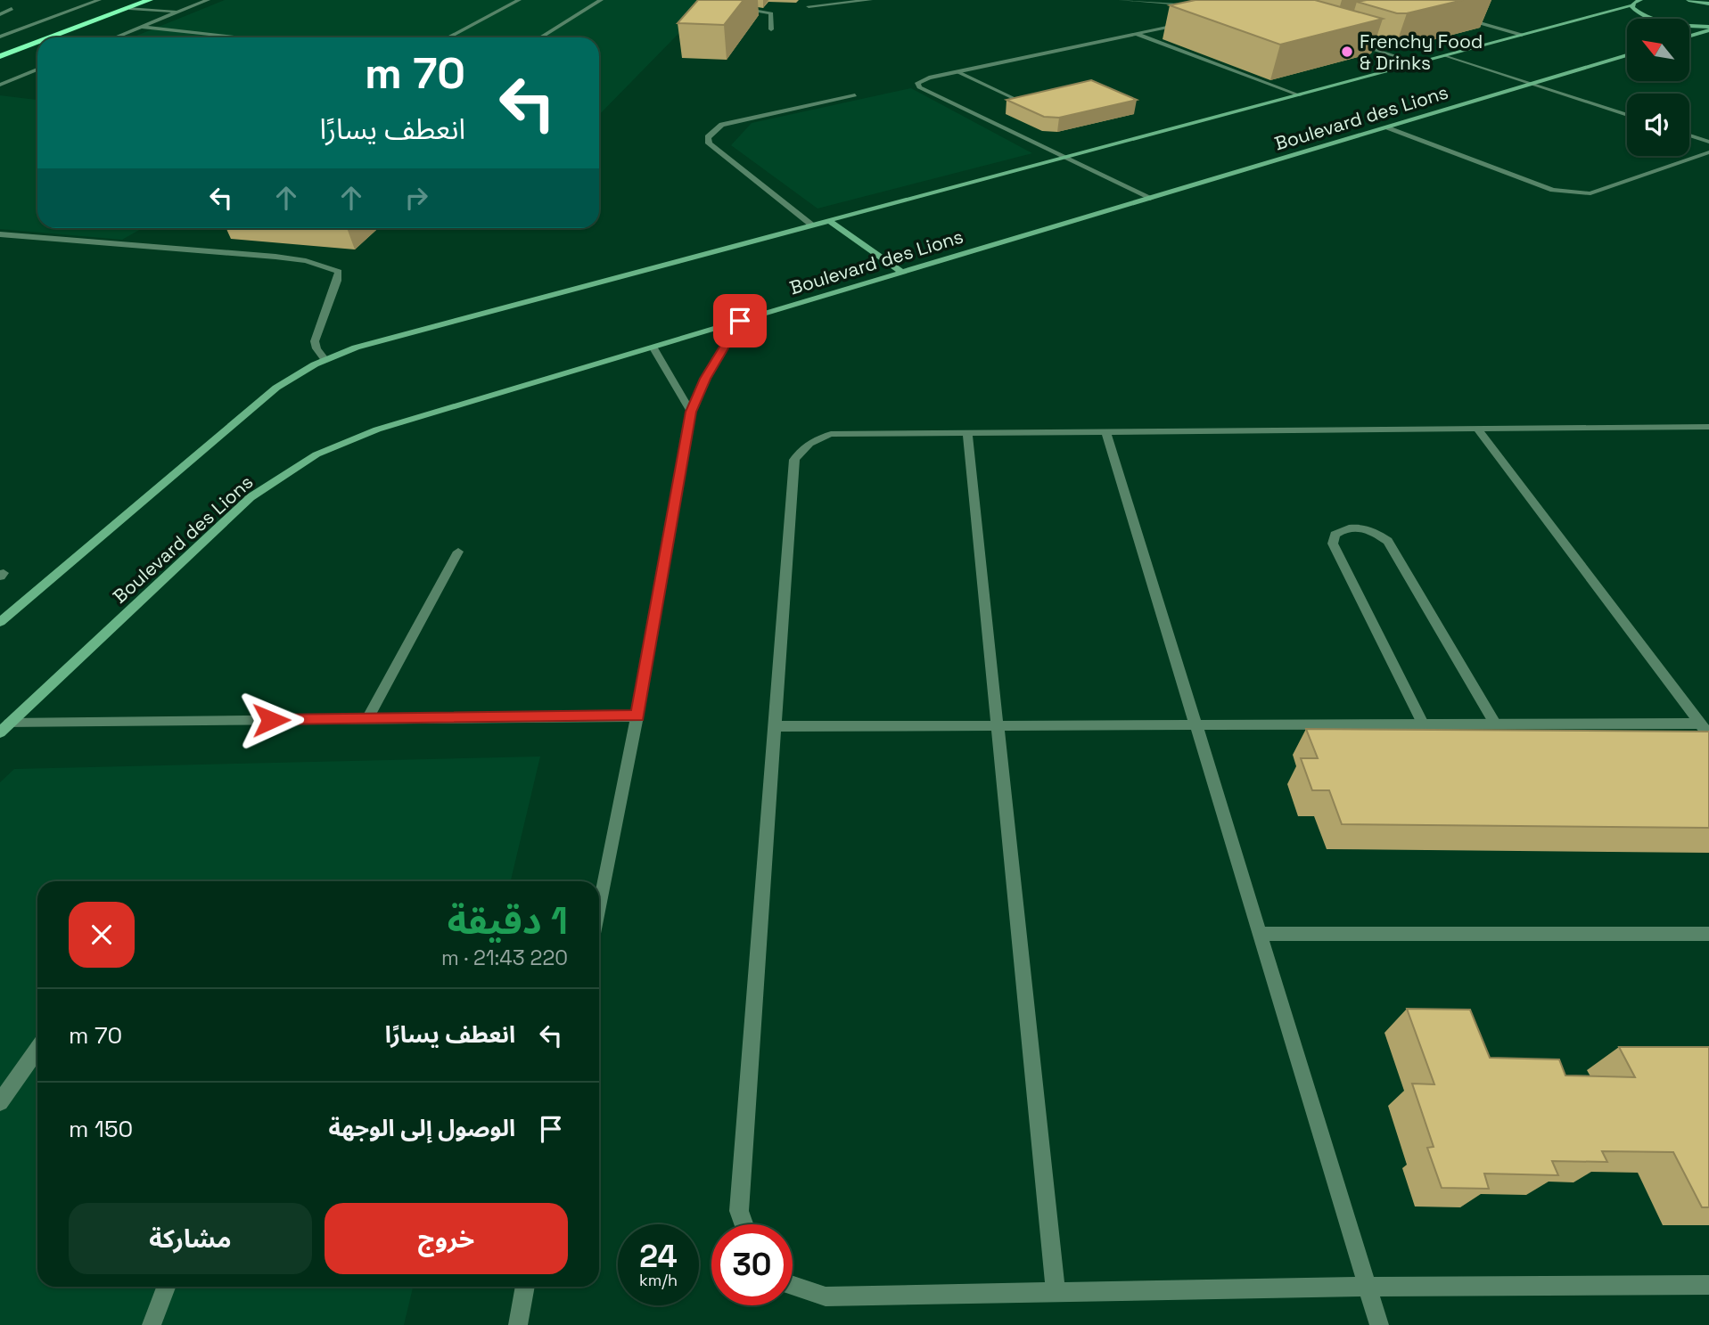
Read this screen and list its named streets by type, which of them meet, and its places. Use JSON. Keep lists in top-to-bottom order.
{
  "streets": {
    "main road": ["Boulevard des Lions"]
  },
  "places": ["Frenchy Food & Drinks"],
  "north": "top left",
  "page": {
    "turn": ["70 m", "انعطف يسارًا"],
    "heading": ["1 دقيقة", "220 m · 21:43"],
    "list": [
      {
        "name": "انعطف يسارًا",
        "value": "70 m"
      },
      {
        "name": "الوصول إلى الوجهة",
        "value": "150 m"
      }
    ],
    "buttons": ["خروج", "مشاركة"],
    "speed": "24 km/h",
    "limit": "30"
  }
}
